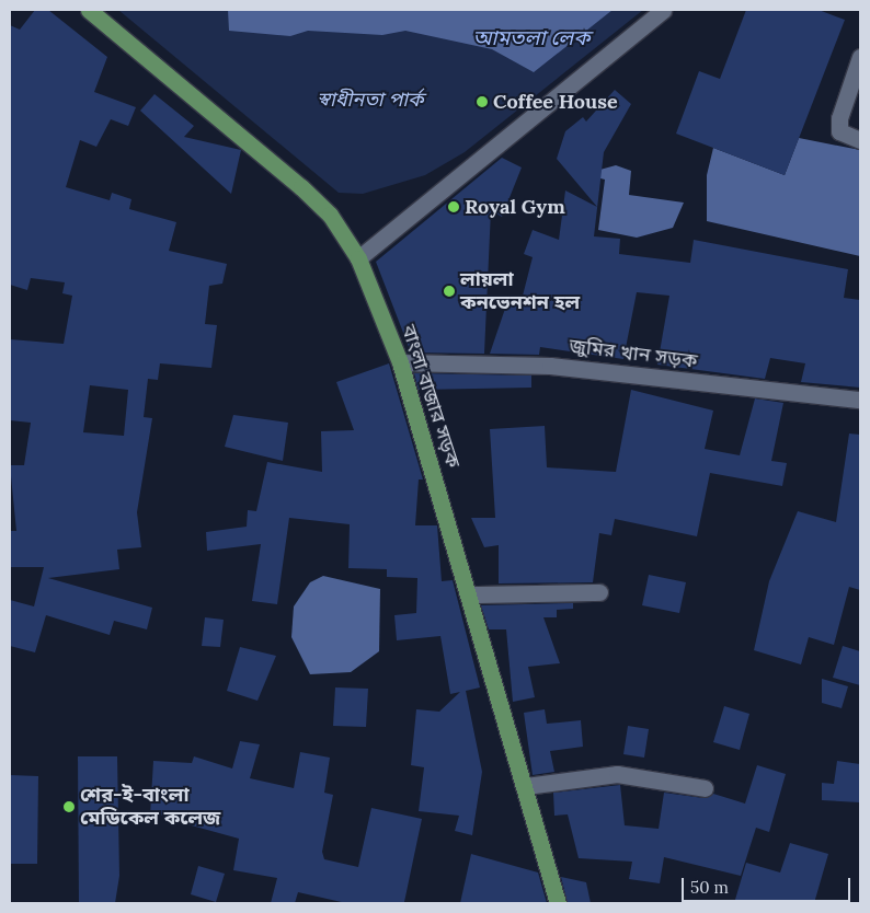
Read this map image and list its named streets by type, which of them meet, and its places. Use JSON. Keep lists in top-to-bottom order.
{
  "streets": {
    "main road": ["বাংলা বাজার সড়ক"],
    "street": ["জুমির খান সড়ক"]
  },
  "crossings": [
    ["জুমির খান সড়ক", "বাংলা বাজার সড়ক"]
  ],
  "water": ["আমতলা লেক"],
  "parks": ["স্বাধীনতা পার্ক"],
  "places": [
    "Coffee House",
    "Royal Gym",
    "লায়লা কনভেনশন হল",
    "শের-ই-বাংলা মেডিকেল কলেজ"
  ],
  "scale_bar": "50 m"
}
